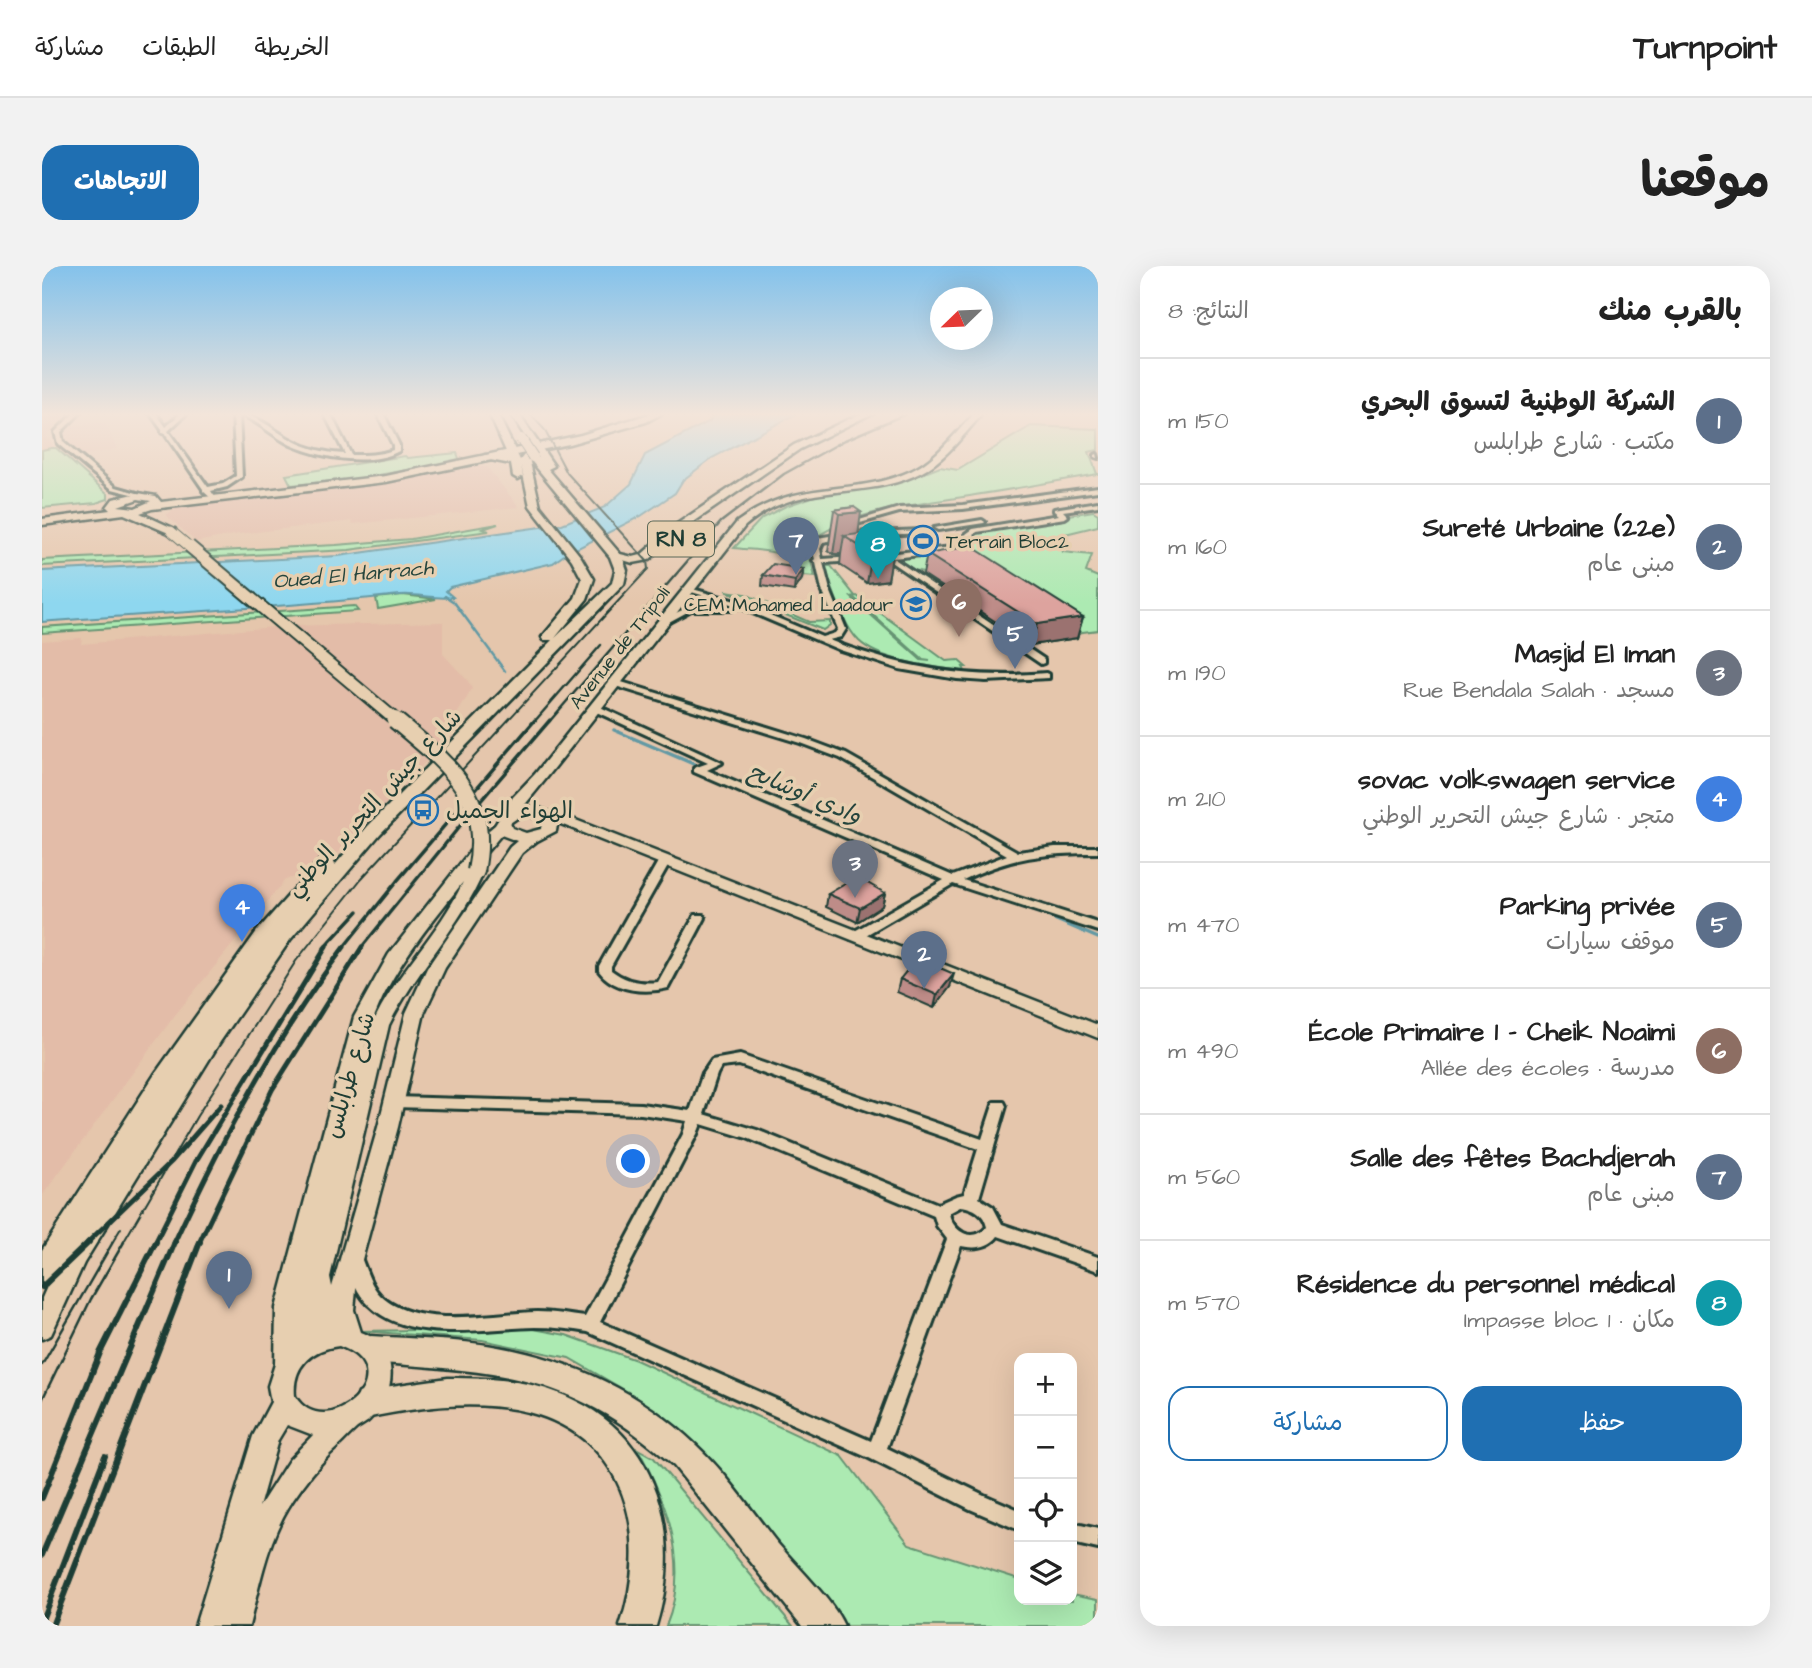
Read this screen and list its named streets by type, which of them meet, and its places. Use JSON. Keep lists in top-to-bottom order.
{
  "streets": {
    "main road": [
      "RN 8",
      "Avenue de Tripoli",
      "شارع جيش التحرير الوطني",
      "شارع طرابلس"
    ]
  },
  "crossings": [
    ["RN 8", "شارع جيش التحرير الوطني"],
    ["Avenue de Tripoli", "شارع طرابلس"]
  ],
  "water": ["Oued El Harrach", "وادي أوشايح"],
  "places": {
    "sports": ["Terrain Bloc2"],
    "school or university": ["CEM Mohamed Laadour"],
    "bus stop": ["الهواء الجميل"]
  },
  "north": "bottom left",
  "page": {
    "header": "Turnpoint",
    "nav": ["الخريطة", "الطبقات", "مشاركة"],
    "title": "موقعنا",
    "buttons": [
      "الاتجاهات",
      ["حفظ", "مشاركة"]
    ],
    "heading": ["بالقرب منك", "النتائج: 8"],
    "list": [
      {
        "mark": "1",
        "name": "الشركة الوطنية لتسوق البحري",
        "note": "مكتب · شارع طرابلس",
        "value": "150 m"
      },
      {
        "mark": "2",
        "name": "Sureté Urbaine (22e)",
        "note": "مبنى عام",
        "value": "160 m"
      },
      {
        "mark": "3",
        "name": "Masjid El Iman",
        "note": "مسجد · Rue Bendala Salah",
        "value": "190 m"
      },
      {
        "mark": "4",
        "name": "sovac volkswagen service",
        "note": "متجر · شارع جيش التحرير الوطني",
        "value": "210 m"
      },
      {
        "mark": "5",
        "name": "Parking privée",
        "note": "موقف سيارات",
        "value": "470 m"
      },
      {
        "mark": "6",
        "name": "École Primaire 1 - Cheik Noaimi",
        "note": "مدرسة · Allée des écoles",
        "value": "490 m"
      },
      {
        "mark": "7",
        "name": "Salle des fêtes Bachdjerah",
        "note": "مبنى عام",
        "value": "560 m"
      },
      {
        "mark": "8",
        "name": "Résidence du personnel médical",
        "note": "مكان · Impasse bloc 1",
        "value": "570 m"
      }
    ],
    "pins": [
      "7",
      "8",
      "6",
      "5",
      "3",
      "4",
      "2",
      "1"
    ],
    "map_buttons": ["+", "−"]
  }
}
